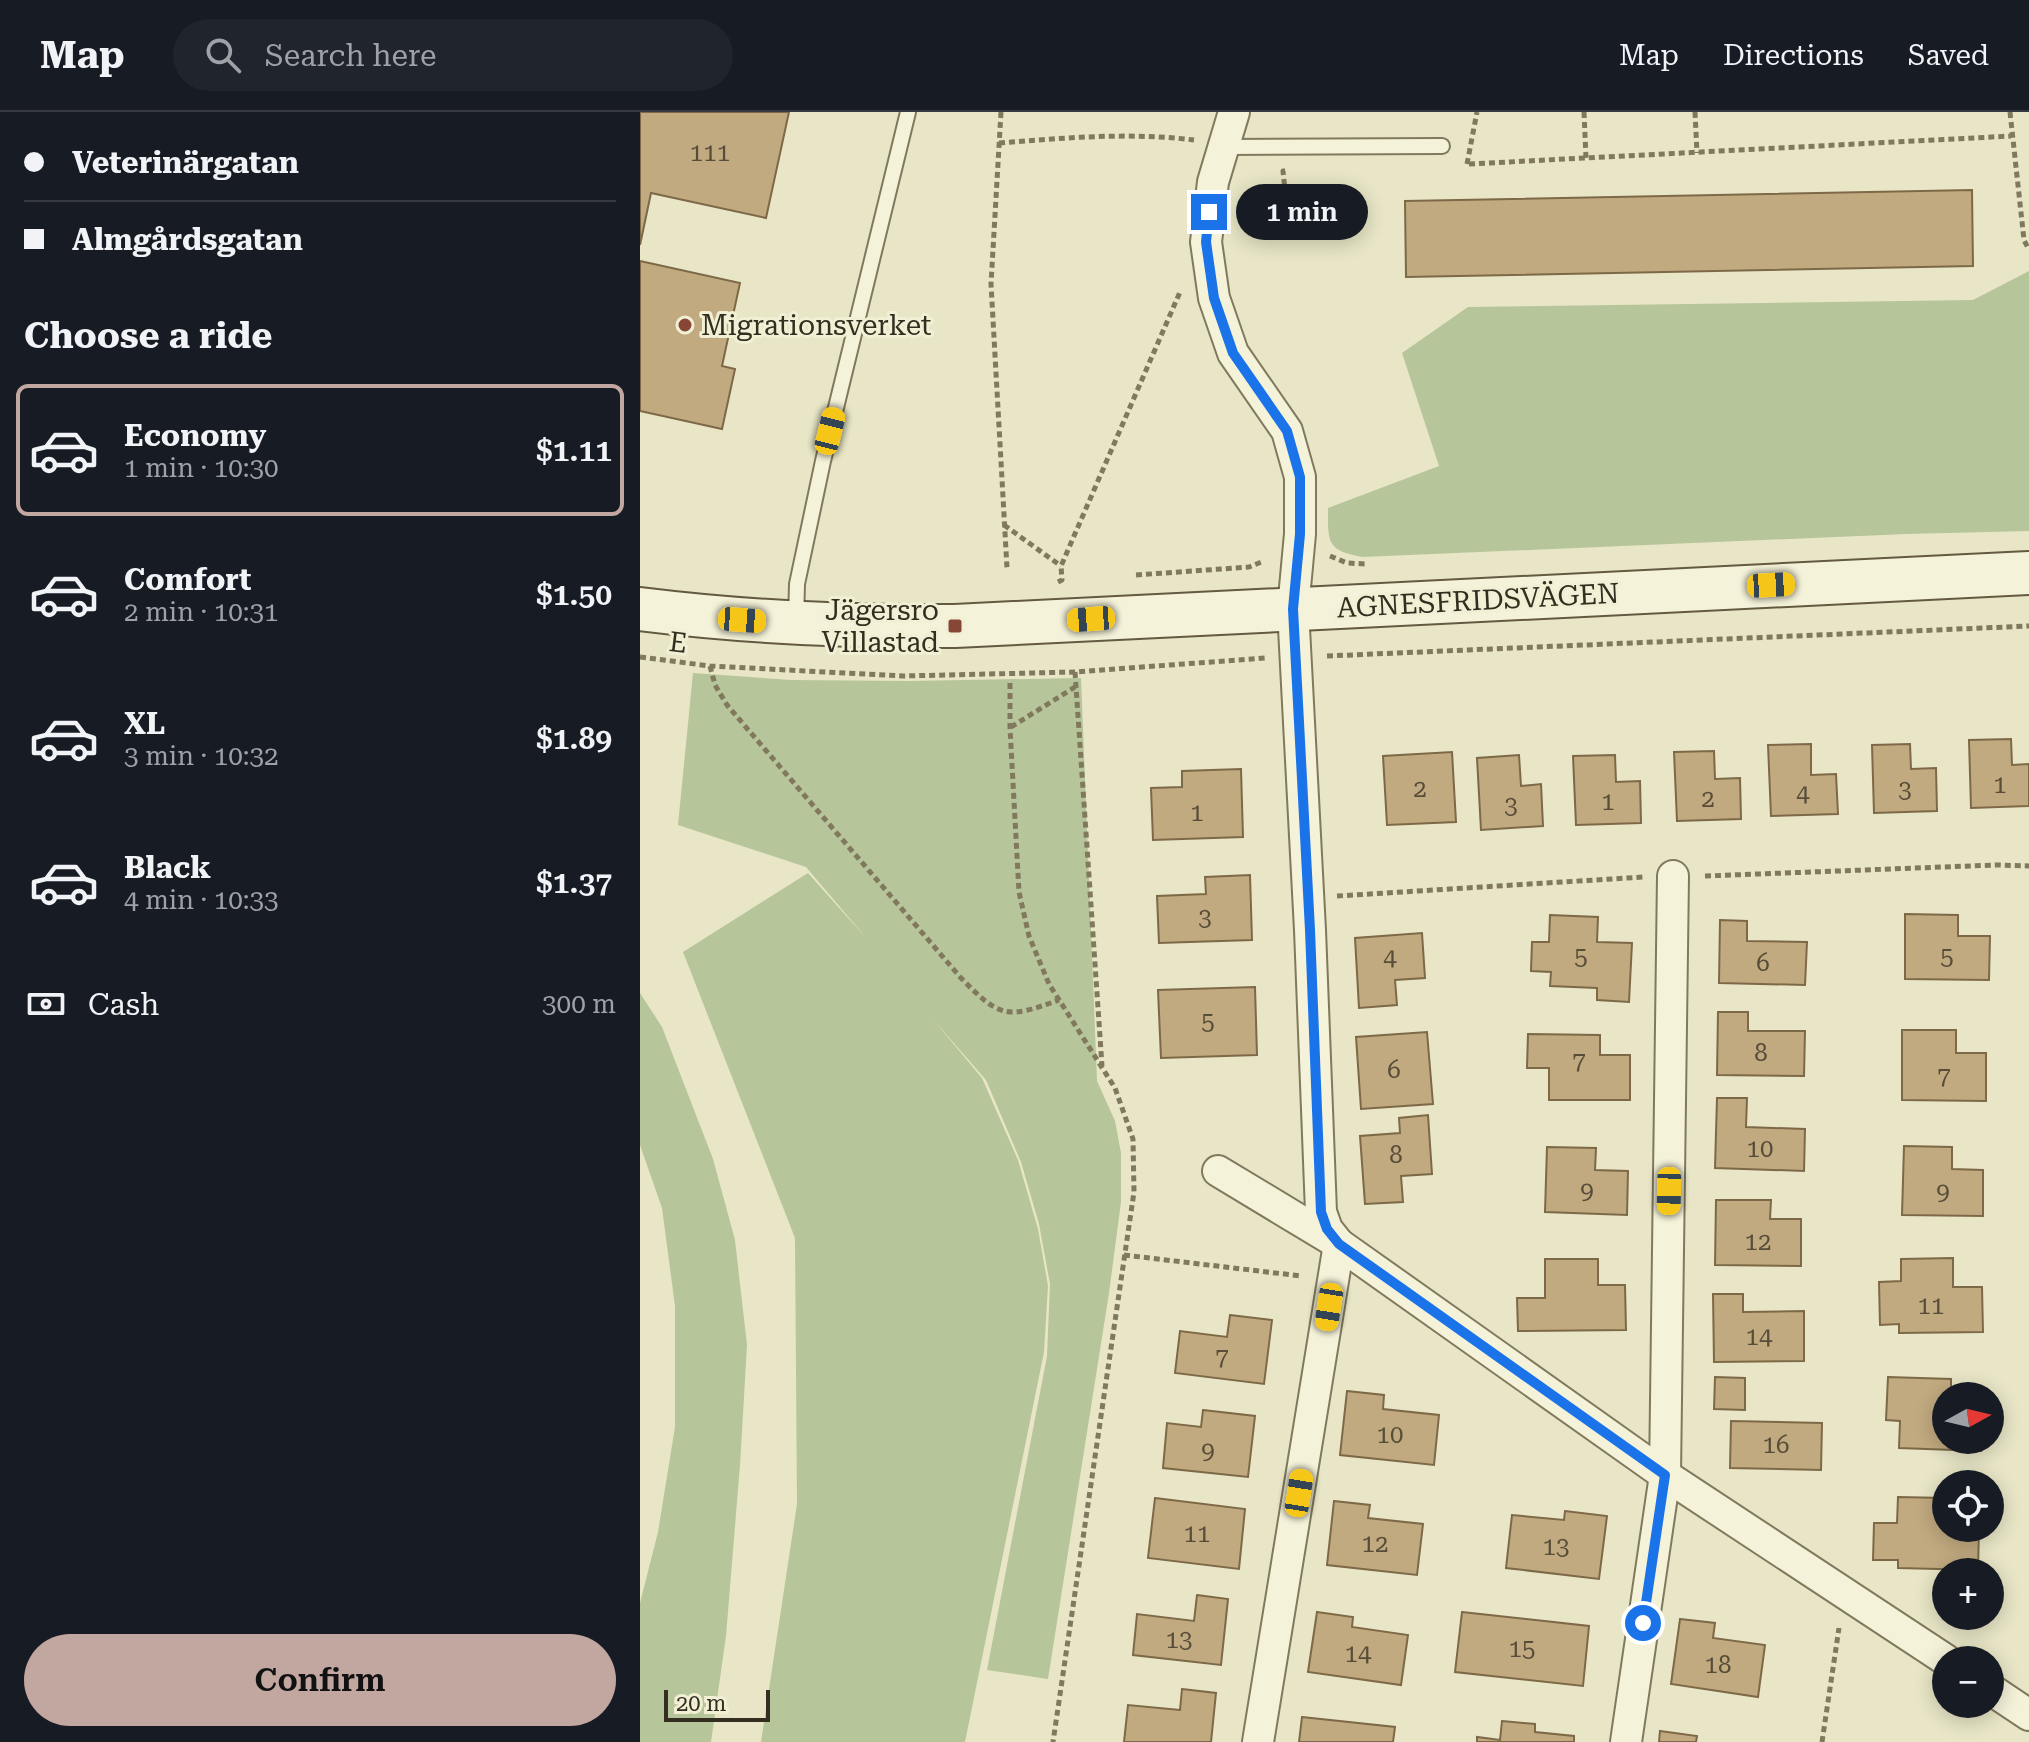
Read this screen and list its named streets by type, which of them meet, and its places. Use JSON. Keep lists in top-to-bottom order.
{
  "streets": {
    "main road": ["AGNESFRIDSVÄGEN"],
    "path": ["E"]
  },
  "places": {
    "other": ["Migrationsverket"],
    "transit": ["Jägersro Villastad"]
  },
  "house_numbers": [
    "111",
    "1",
    "2",
    "3",
    "4",
    "2",
    "1",
    "3",
    "1",
    "3",
    "5",
    "5",
    "4",
    "6",
    "5",
    "8",
    "7",
    "6",
    "7",
    "10",
    "8",
    "9",
    "9",
    "12",
    "11",
    "14",
    "7",
    "10",
    "16",
    "9",
    "11",
    "12",
    "13",
    "13",
    "15",
    "14",
    "18"
  ],
  "scale_bar": "20 m",
  "north": "right",
  "page": {
    "header": "Map",
    "search": "Search here",
    "nav": ["Map", "Directions", "Saved"],
    "banner": ["Veterinärgatan", "Almgårdsgatan"],
    "bubble": "1 min",
    "heading": "Choose a ride",
    "list": [
      {
        "name": "Economy",
        "note": "1 min · 10:30",
        "value": "$1.11"
      },
      {
        "name": "Comfort",
        "note": "2 min · 10:31",
        "value": "$1.50"
      },
      {
        "name": "XL",
        "note": "3 min · 10:32",
        "value": "$1.89"
      },
      {
        "name": "Black",
        "note": "4 min · 10:33",
        "value": "$1.37"
      }
    ],
    "pay": ["Cash", "300 m"],
    "map_buttons": ["+", "−"],
    "buttons": "Confirm",
    "scale": "20 m"
  }
}
